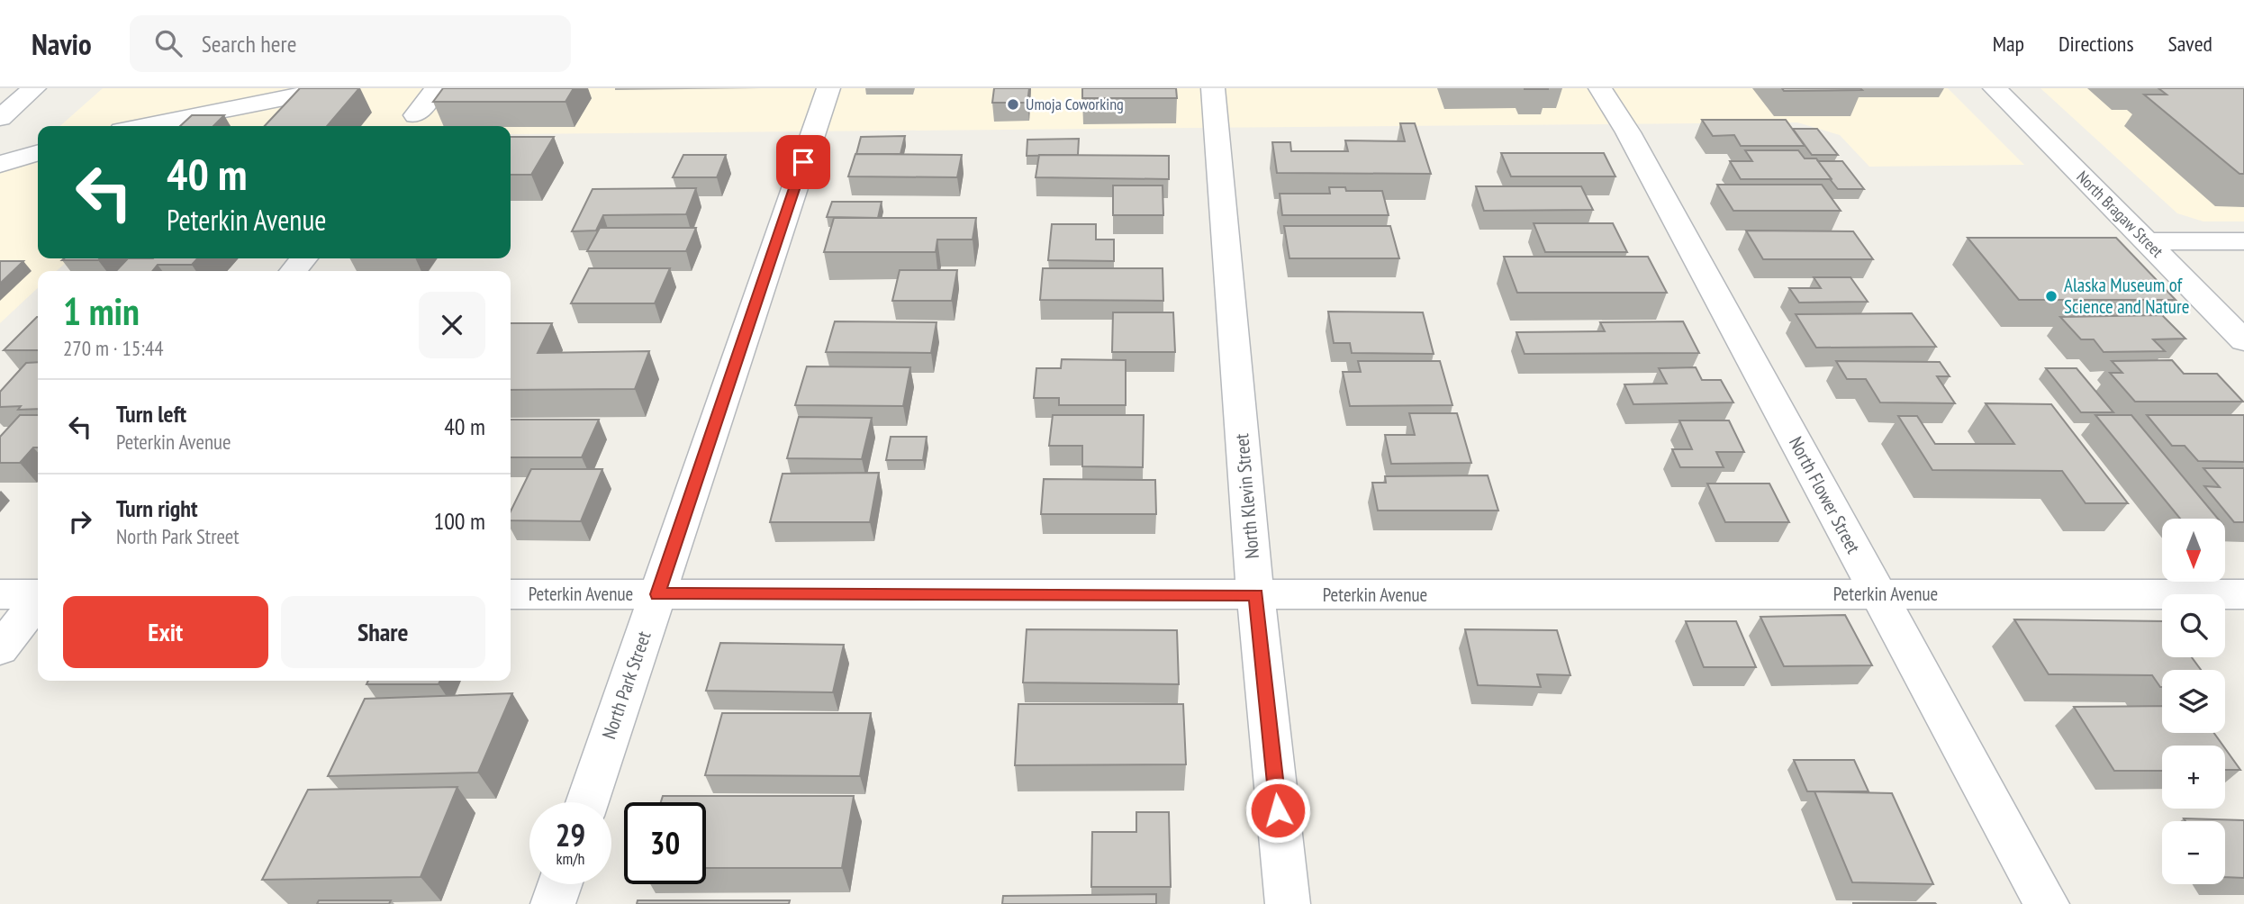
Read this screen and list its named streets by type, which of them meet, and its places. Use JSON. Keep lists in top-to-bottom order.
{
  "streets": {
    "street": [
      "North Bragaw Street",
      "North Flower Street",
      "North Klevin Street",
      "Peterkin Avenue",
      "North Park Street"
    ]
  },
  "crossings": [
    ["North Flower Street", "Peterkin Avenue"],
    ["North Klevin Street", "Peterkin Avenue"],
    ["Peterkin Avenue", "North Park Street"]
  ],
  "places": ["Umoja Coworking", "Alaska Museum of Science and Nature"],
  "north": "bottom",
  "page": {
    "header": "Navio",
    "search": "Search here",
    "nav": ["Map", "Directions", "Saved"],
    "turn": ["40 m", "Peterkin Avenue"],
    "heading": ["1 min", "270 m · 15:44"],
    "list": [
      {
        "name": "Turn left",
        "note": "Peterkin Avenue",
        "value": "40 m"
      },
      {
        "name": "Turn right",
        "note": "North Park Street",
        "value": "100 m"
      }
    ],
    "map_buttons": ["+", "−"],
    "buttons": ["Exit", "Share"],
    "speed": "29 km/h",
    "limit": "30"
  }
}
